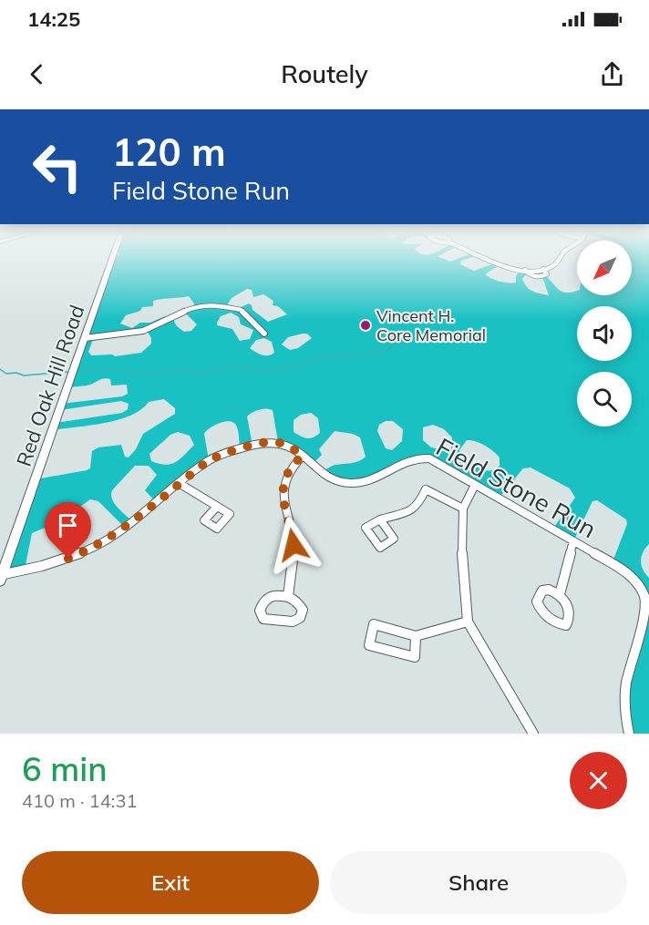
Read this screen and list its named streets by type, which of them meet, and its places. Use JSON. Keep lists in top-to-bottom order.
{
  "streets": {
    "street": ["Red Oak Hill Road", "Field Stone Run"]
  },
  "crossings": [
    ["Red Oak Hill Road", "Field Stone Run"]
  ],
  "places": ["Vincent H. Core Memorial"],
  "north": "bottom left",
  "page": {
    "status": "14:25",
    "header": "Routely",
    "turn": ["120 m", "Field Stone Run"],
    "heading": ["6 min", "410 m · 14:31"],
    "buttons": ["Exit", "Share"]
  }
}
